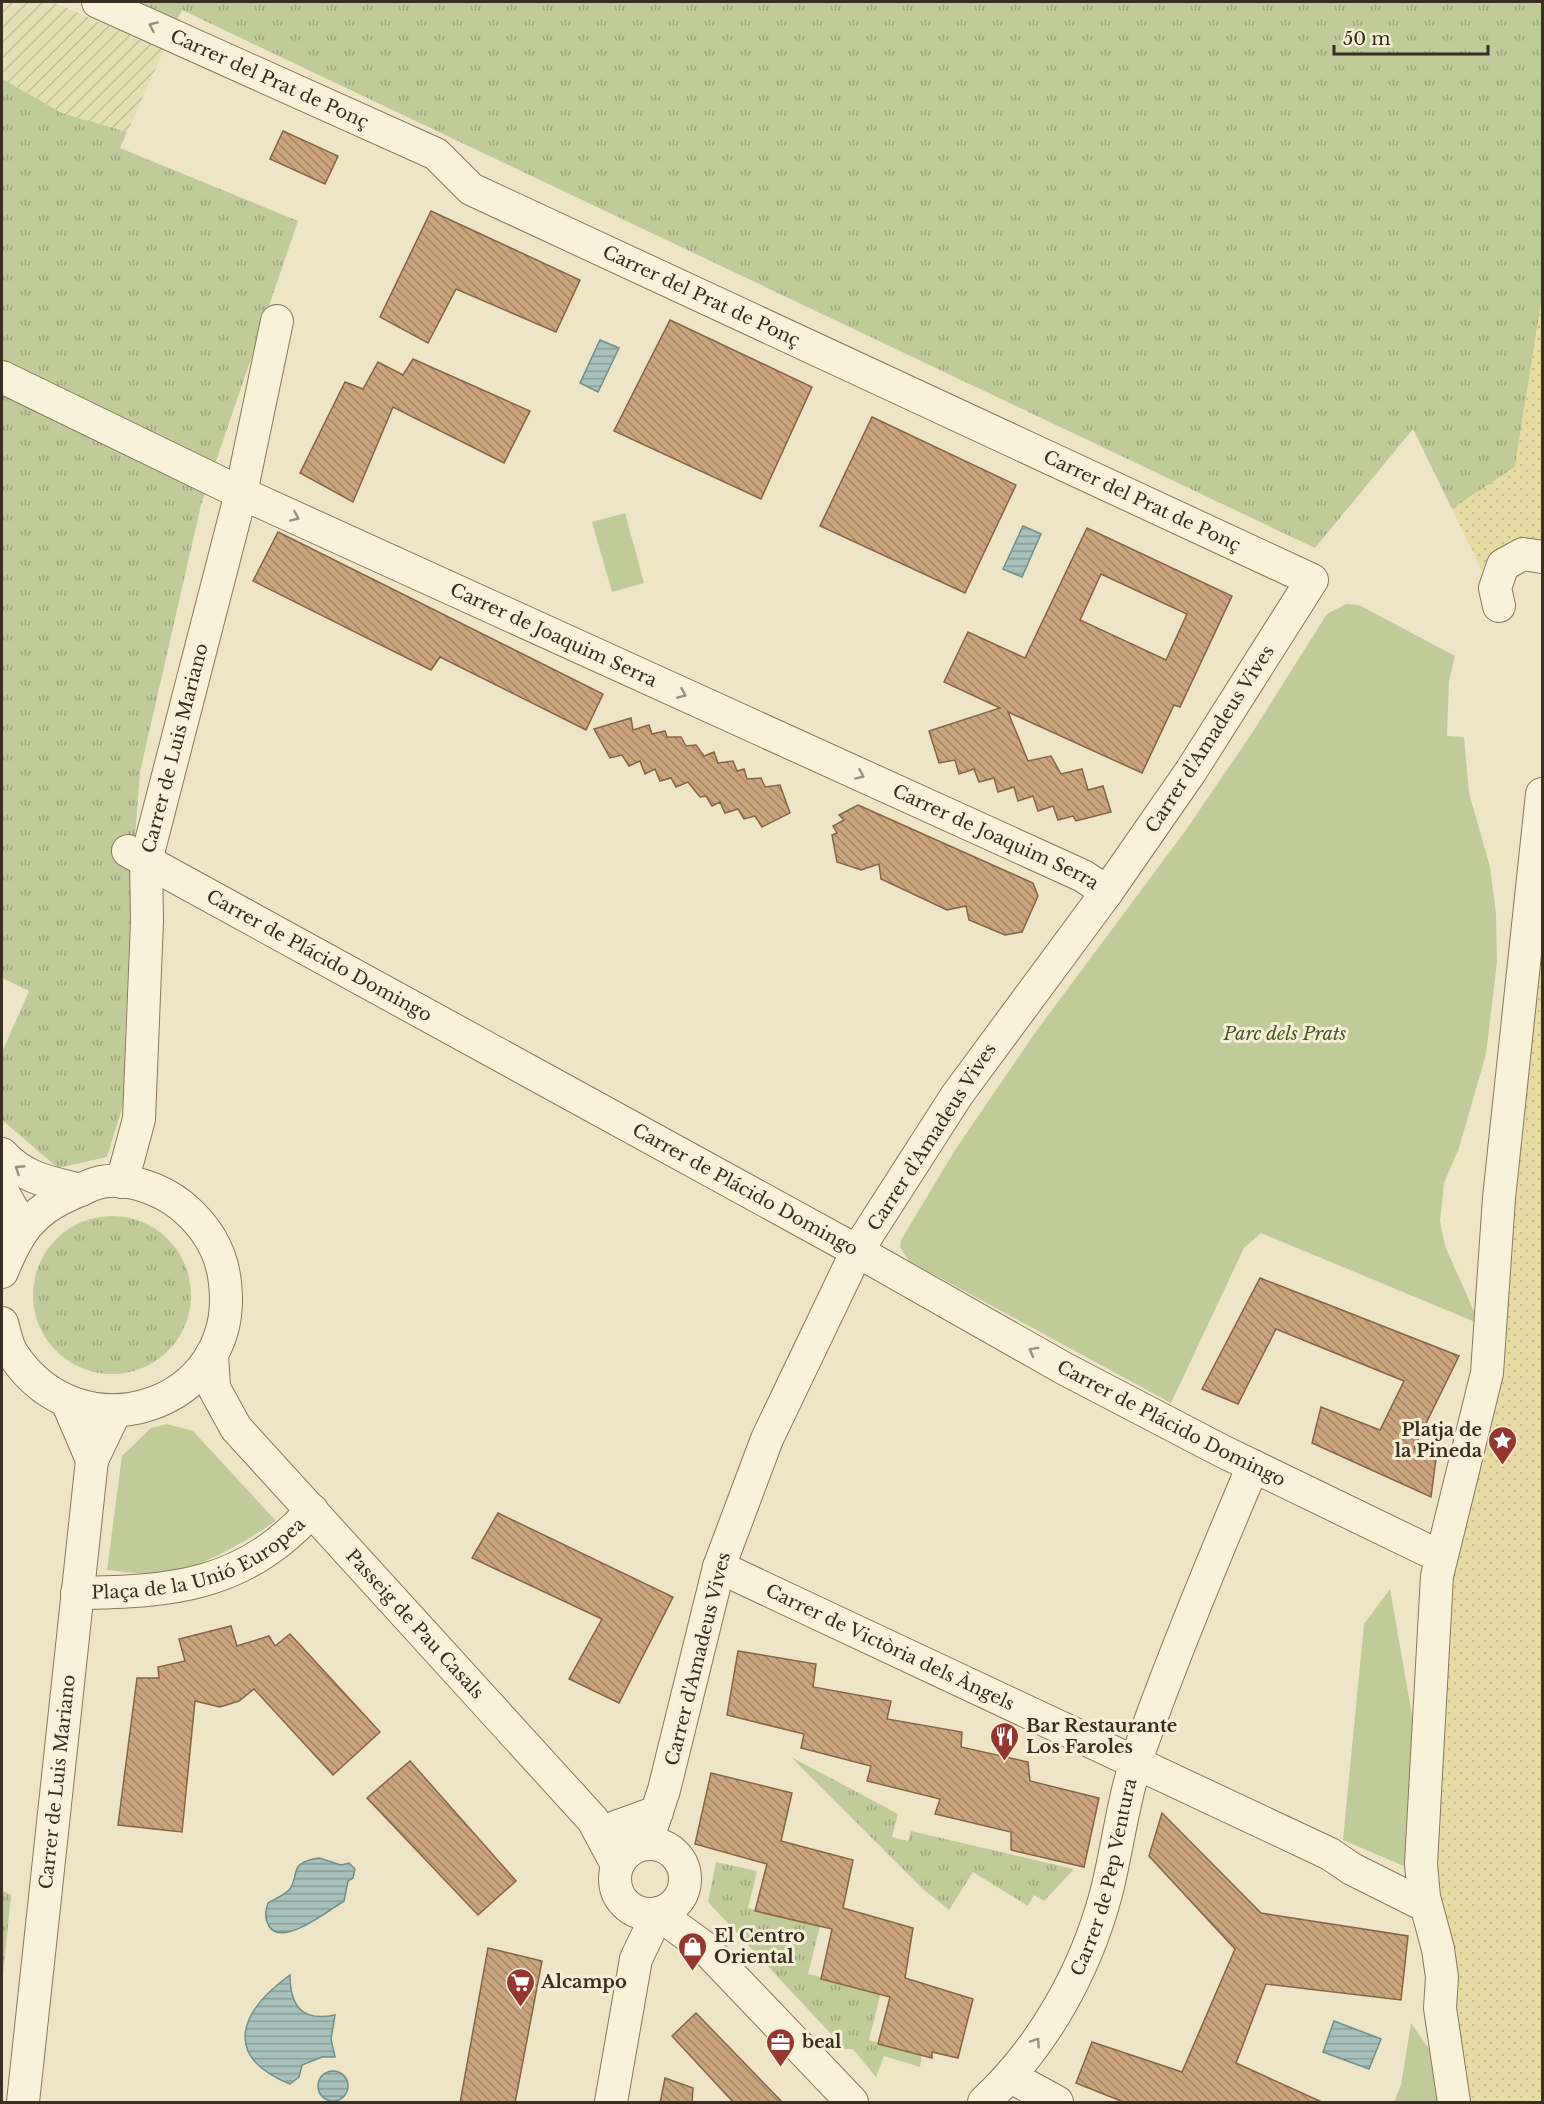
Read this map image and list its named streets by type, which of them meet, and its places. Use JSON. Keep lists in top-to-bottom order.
{
  "streets": {
    "street": [
      "Carrer del Prat de Ponç",
      "Carrer de Joaquim Serra",
      "Carrer d'Amadeus Vives",
      "Carrer de Luis Mariano",
      "Carrer de Plácido Domingo",
      "Plaça de la Unió Europea",
      "Passeig de Pau Casals",
      "Carrer de Victòria dels Àngels",
      "Carrer de Pep Ventura"
    ]
  },
  "crossings": [
    ["Carrer del Prat de Ponç", "Carrer d'Amadeus Vives"],
    ["Carrer de Joaquim Serra", "Carrer d'Amadeus Vives"],
    ["Carrer de Joaquim Serra", "Carrer de Luis Mariano"],
    ["Carrer d'Amadeus Vives", "Carrer de Plácido Domingo"],
    ["Carrer d'Amadeus Vives", "Passeig de Pau Casals"],
    ["Carrer d'Amadeus Vives", "Carrer de Victòria dels Àngels"],
    ["Carrer de Luis Mariano", "Carrer de Plácido Domingo"],
    ["Carrer de Luis Mariano", "Plaça de la Unió Europea"],
    ["Carrer de Plácido Domingo", "Carrer de Pep Ventura"],
    ["Plaça de la Unió Europea", "Passeig de Pau Casals"],
    ["Carrer de Victòria dels Àngels", "Carrer de Pep Ventura"]
  ],
  "one_way": ["Carrer del Prat de Ponç", "Carrer de Joaquim Serra", "Carrer de Pep Ventura"],
  "parks": ["Parc dels Prats"],
  "places": {
    "place": ["Platja de la Pineda"],
    "restaurant": ["Bar Restaurante Los Faroles"],
    "shop": ["El Centro Oriental"],
    "supermarket": ["Alcampo"],
    "office": ["beal"]
  },
  "scale_bar": "50 m"
}
